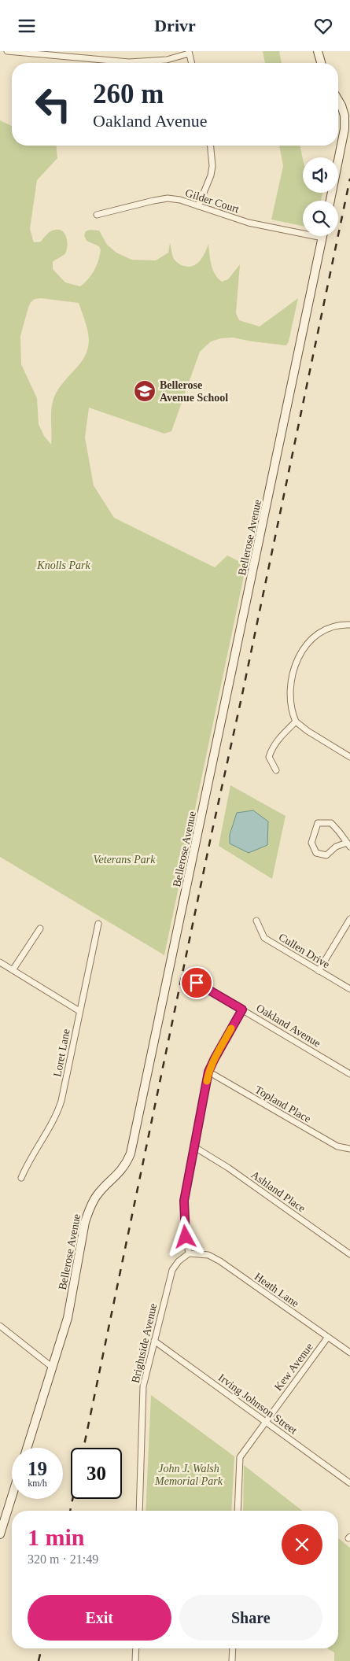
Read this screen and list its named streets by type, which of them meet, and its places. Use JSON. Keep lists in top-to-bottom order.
{
  "streets": {
    "street": [
      "Gilder Court",
      "Bellerose Avenue",
      "Cullen Drive",
      "Oakland Avenue",
      "Loret Lane",
      "Topland Place",
      "Ashland Place",
      "Heath Lane",
      "Brightside Avenue",
      "Kew Avenue",
      "Irving Johnson Street"
    ]
  },
  "crossings": [
    ["Gilder Court", "Bellerose Avenue"],
    ["Heath Lane", "Brightside Avenue"],
    ["Heath Lane", "Kew Avenue"],
    ["Brightside Avenue", "Irving Johnson Street"],
    ["Kew Avenue", "Irving Johnson Street"]
  ],
  "parks": ["Knolls Park", "Veterans Park", "John J. Walsh Memorial Park"],
  "places": {
    "school or university": ["Bellerose Avenue School"]
  },
  "page": {
    "header": "Drivr",
    "turn": ["260 m", "Oakland Avenue"],
    "speed": "19 km/h",
    "limit": "30",
    "heading": ["1 min", "320 m · 21:49"],
    "buttons": ["Exit", "Share"]
  }
}
